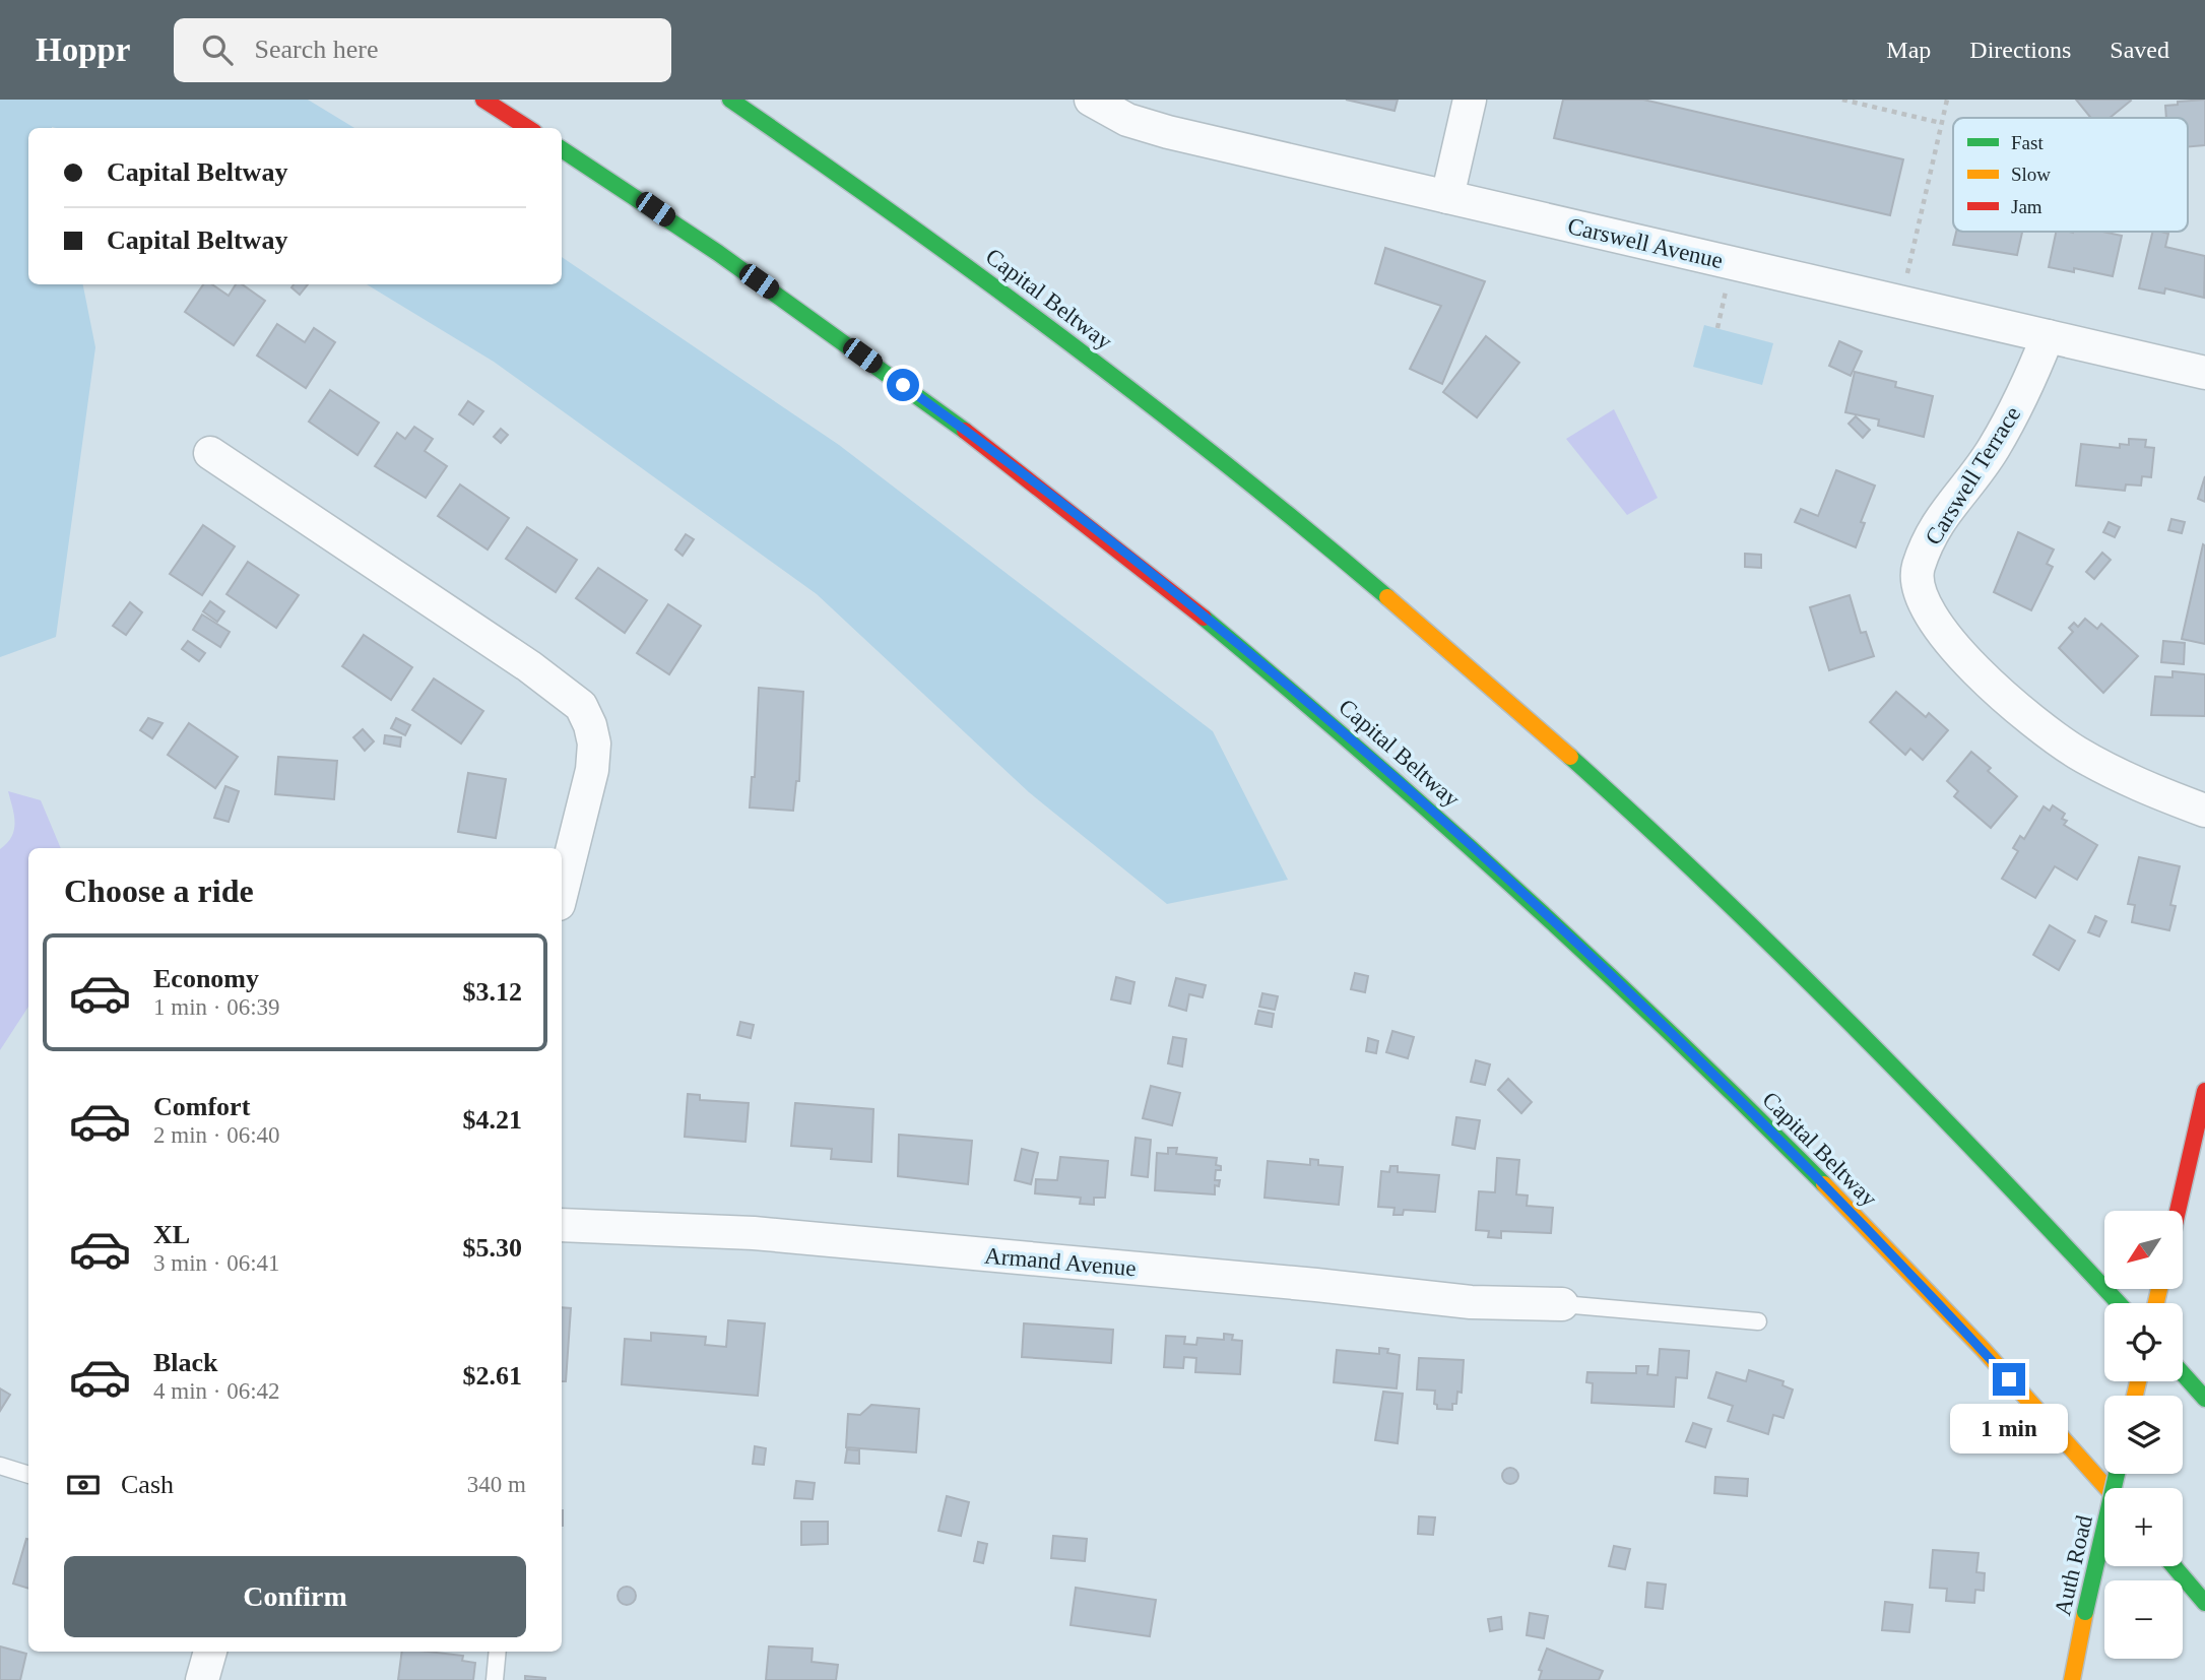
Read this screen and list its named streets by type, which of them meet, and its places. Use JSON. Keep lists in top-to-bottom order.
{
  "streets": {
    "main road": ["Capital Beltway", "Auth Road"],
    "street": ["Carswell Avenue", "Carswell Terrace", "Armand Avenue"]
  },
  "crossings": [
    ["Carswell Avenue", "Carswell Terrace"]
  ],
  "legend": ["Fast", "Slow", "Jam"],
  "north": "bottom left",
  "page": {
    "header": "Hoppr",
    "search": "Search here",
    "nav": ["Map", "Directions", "Saved"],
    "banner": ["Capital Beltway", "Capital Beltway"],
    "heading": "Choose a ride",
    "list": [
      {
        "name": "Economy",
        "note": "1 min · 06:39",
        "value": "$3.12"
      },
      {
        "name": "Comfort",
        "note": "2 min · 06:40",
        "value": "$4.21"
      },
      {
        "name": "XL",
        "note": "3 min · 06:41",
        "value": "$5.30"
      },
      {
        "name": "Black",
        "note": "4 min · 06:42",
        "value": "$2.61"
      }
    ],
    "map_buttons": ["+", "−"],
    "bubble": "1 min",
    "pay": ["Cash", "340 m"],
    "buttons": "Confirm"
  }
}
